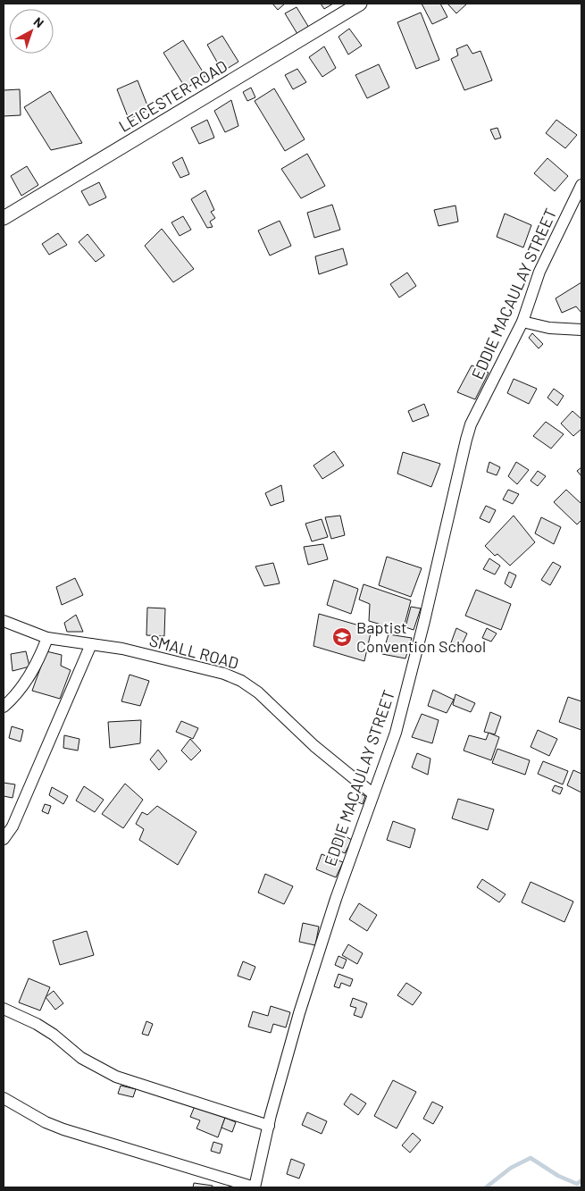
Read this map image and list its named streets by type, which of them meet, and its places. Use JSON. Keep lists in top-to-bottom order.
{
  "streets": {
    "street": ["LEICESTER ROAD", "EDDIE MACAULAY STREET", "SMALL ROAD"]
  },
  "crossings": [
    ["EDDIE MACAULAY STREET", "SMALL ROAD"]
  ],
  "places": {
    "school or university": ["Baptist Convention School"]
  },
  "north": "top right"
}
